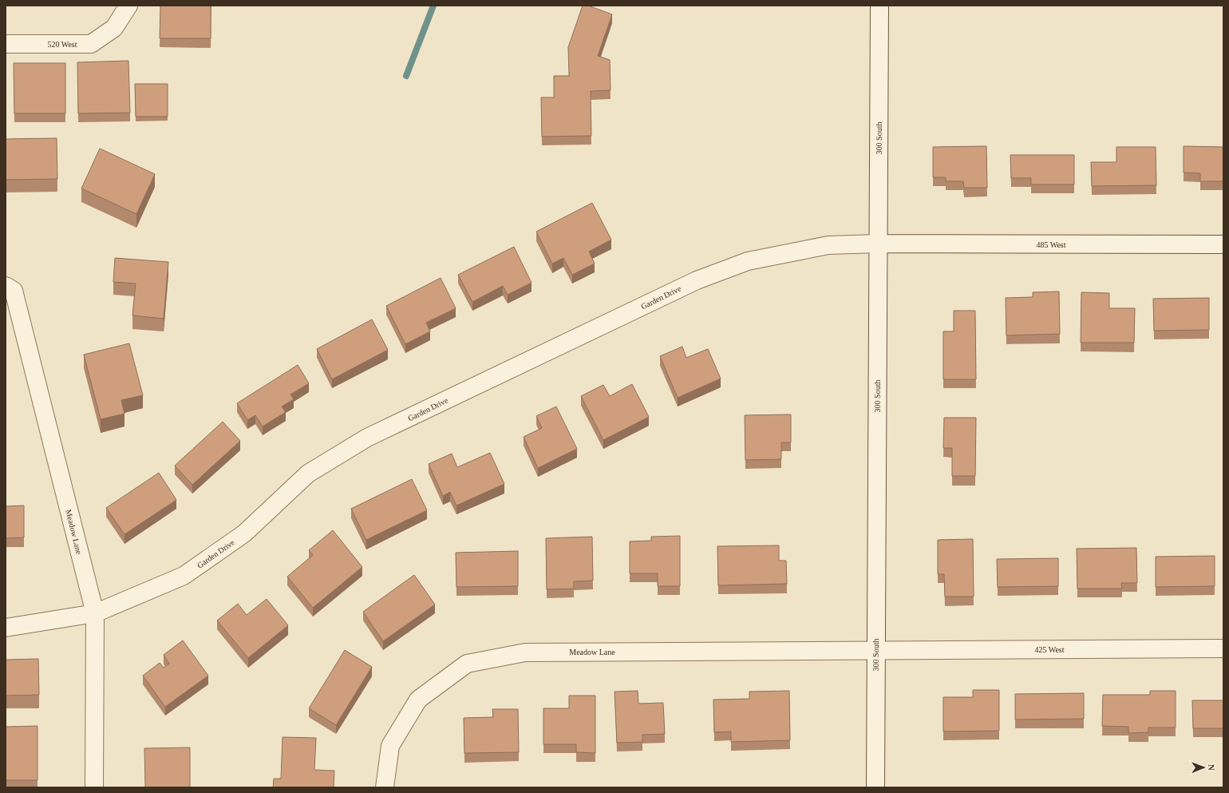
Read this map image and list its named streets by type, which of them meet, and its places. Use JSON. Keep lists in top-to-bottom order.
{
  "streets": {
    "street": [
      "520 West",
      "300 South",
      "485 West",
      "Garden Drive",
      "Meadow Lane",
      "425 West"
    ]
  },
  "crossings": [
    ["300 South", "485 West"],
    ["300 South", "Garden Drive"],
    ["300 South", "Meadow Lane"],
    ["300 South", "425 West"],
    ["485 West", "Garden Drive"],
    ["Garden Drive", "Meadow Lane"],
    ["Meadow Lane", "425 West"]
  ],
  "north": "right"
}
